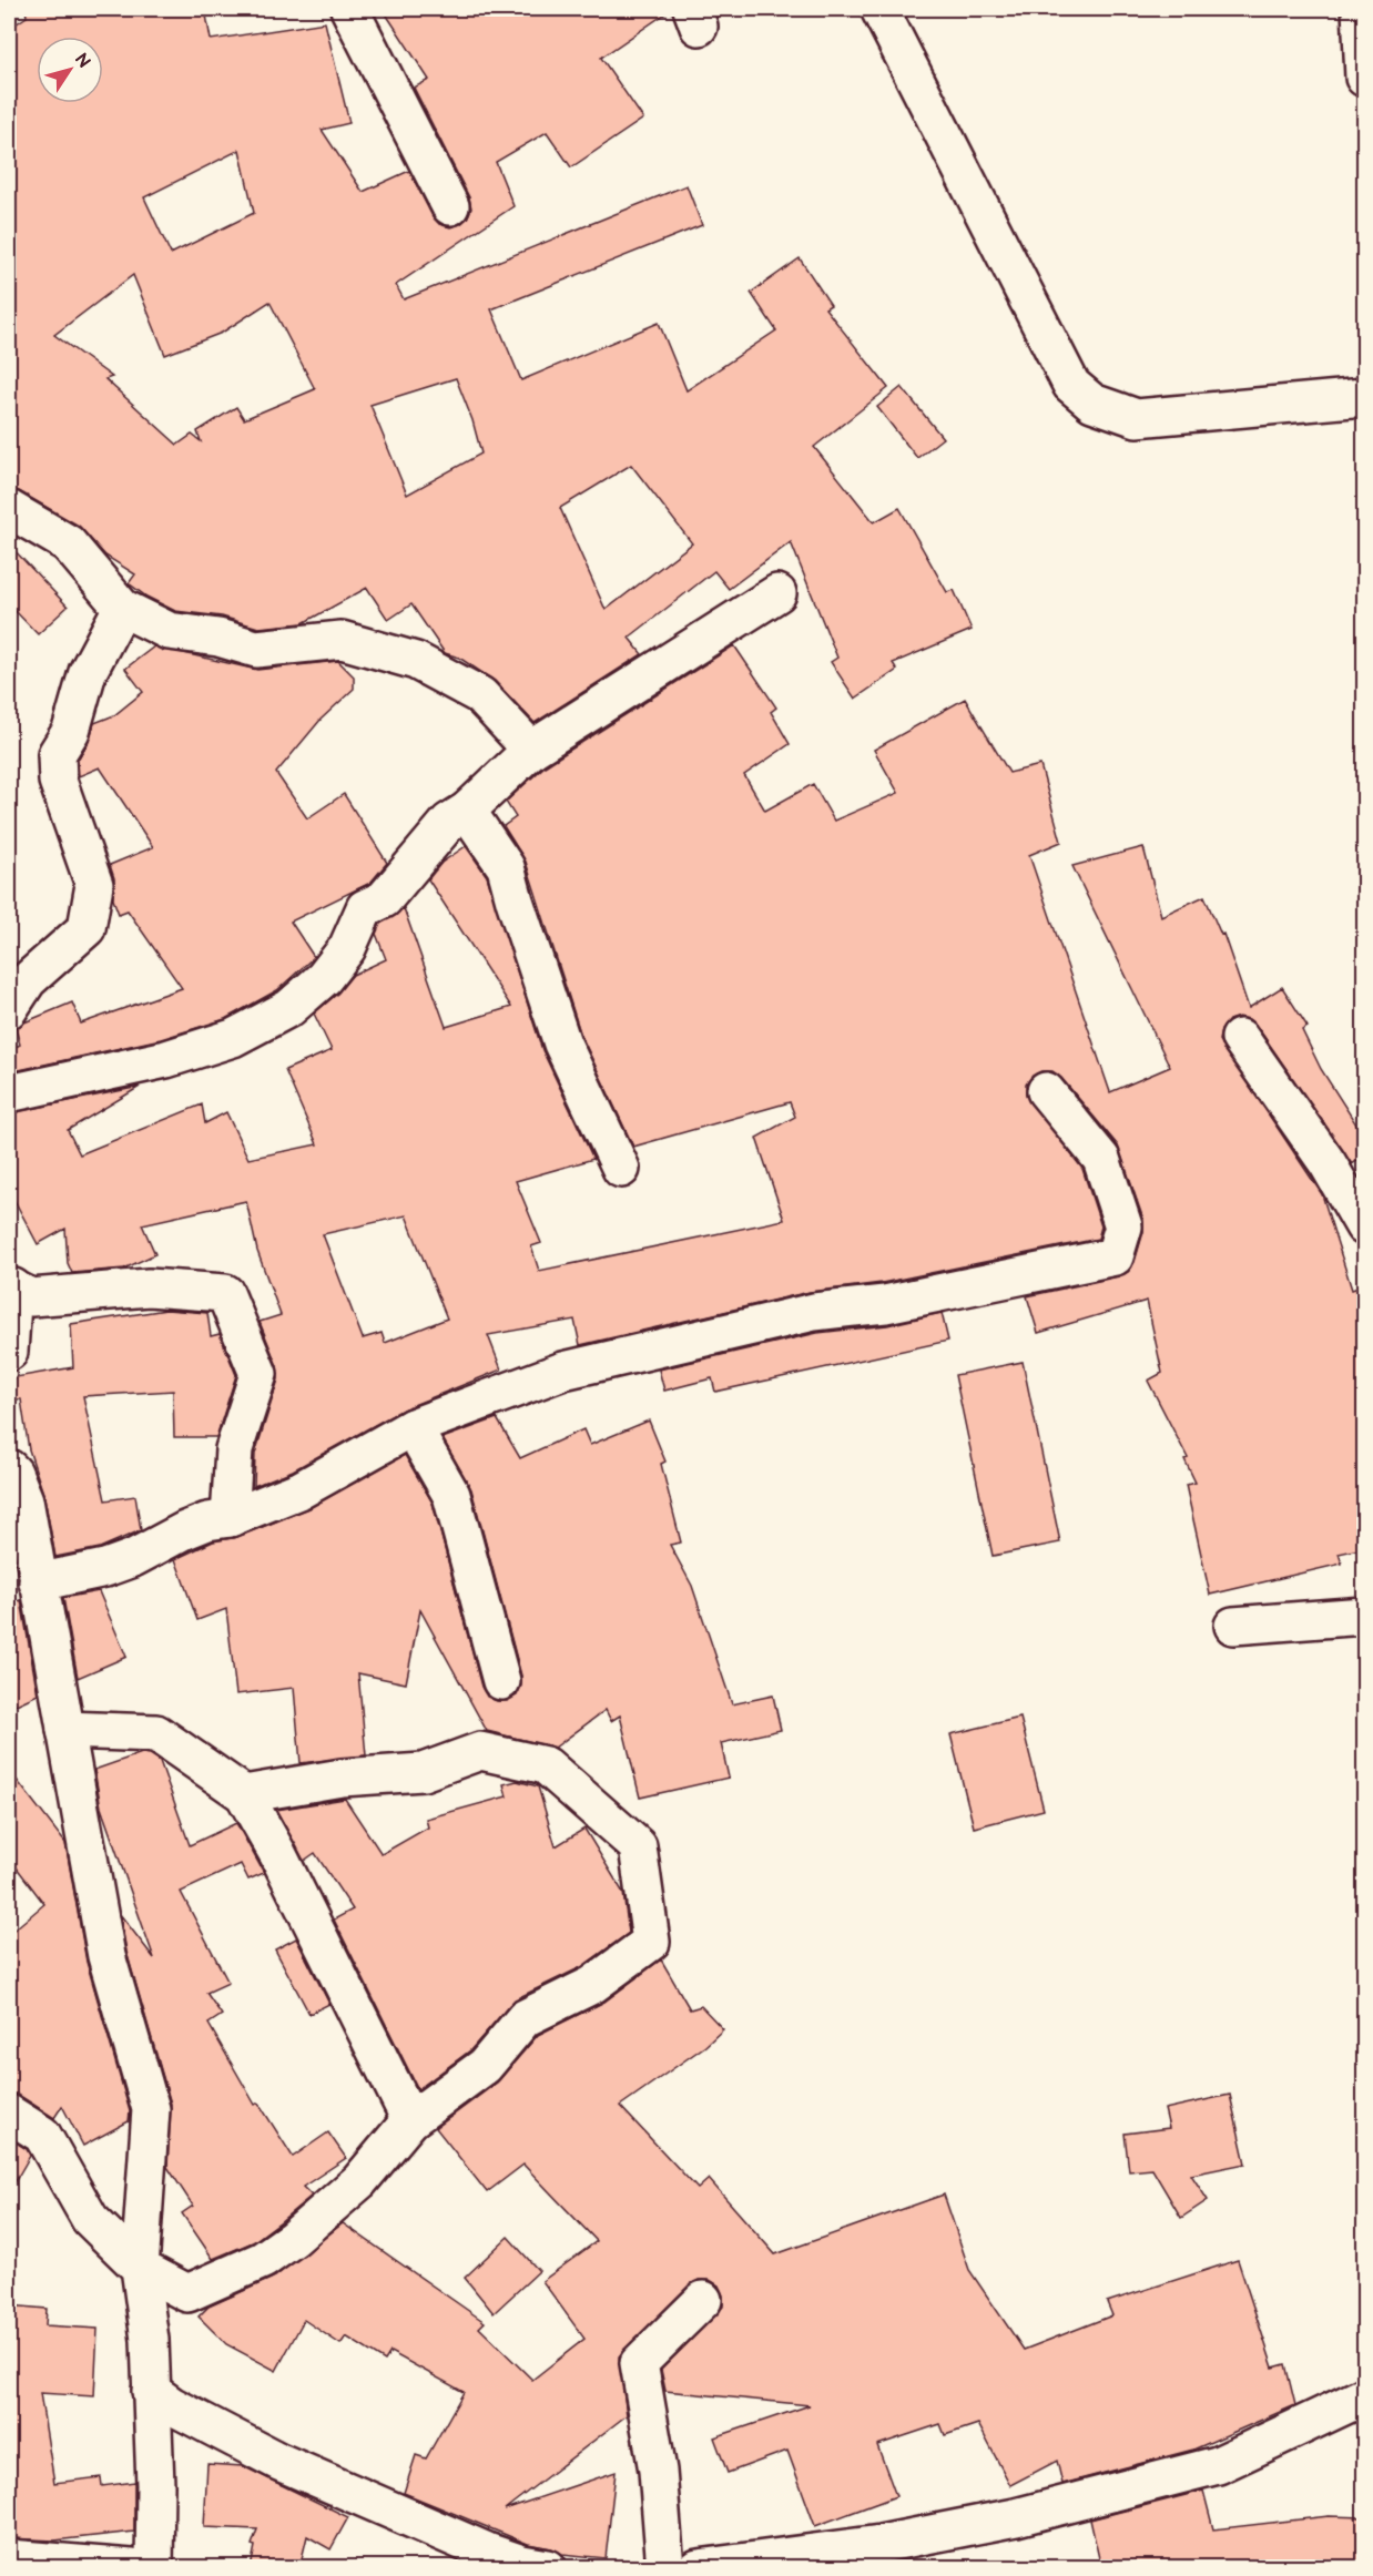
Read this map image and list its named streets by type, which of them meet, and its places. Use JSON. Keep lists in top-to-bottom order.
{
  "north": "top right"
}
